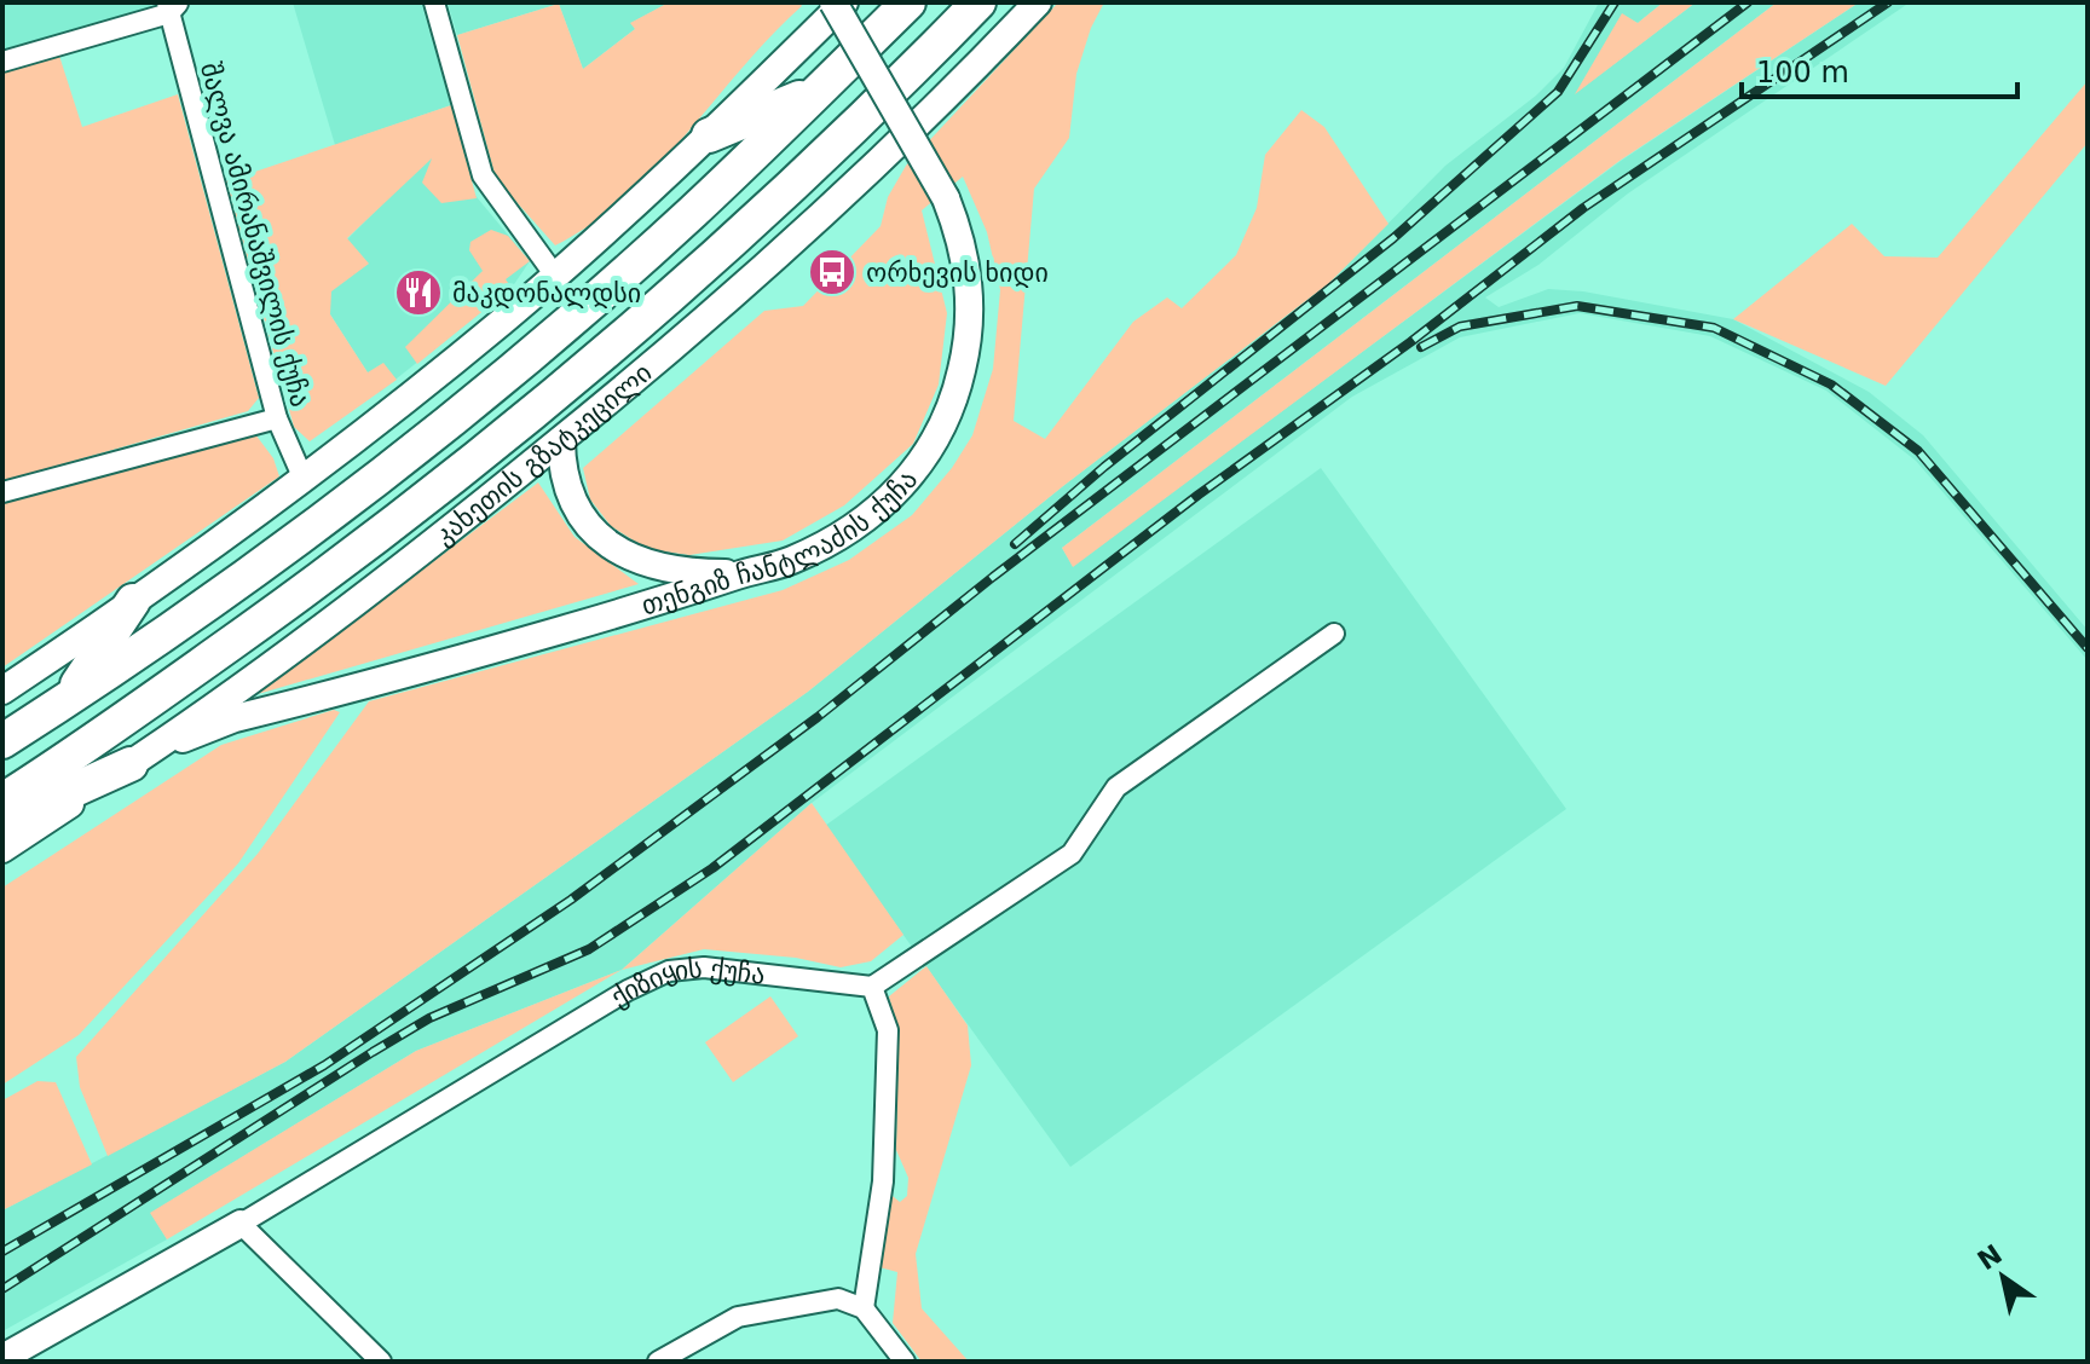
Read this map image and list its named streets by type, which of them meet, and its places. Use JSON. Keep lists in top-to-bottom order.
{
  "streets": {
    "highway": ["კახეთის გზატკეცილი"],
    "street": ["შალვა ამირანაშვილის ქუჩა", "თენგიზ ჩანტლაძის ქუჩა", "ქიზიყის ქუჩა"]
  },
  "crossings": [
    ["კახეთის გზატკეცილი", "თენგიზ ჩანტლაძის ქუჩა"]
  ],
  "places": {
    "bus stop": ["ორხევის ხიდი"],
    "restaurant": ["მაკდონალდსი"]
  },
  "scale_bar": "100 m",
  "north": "top left"
}
